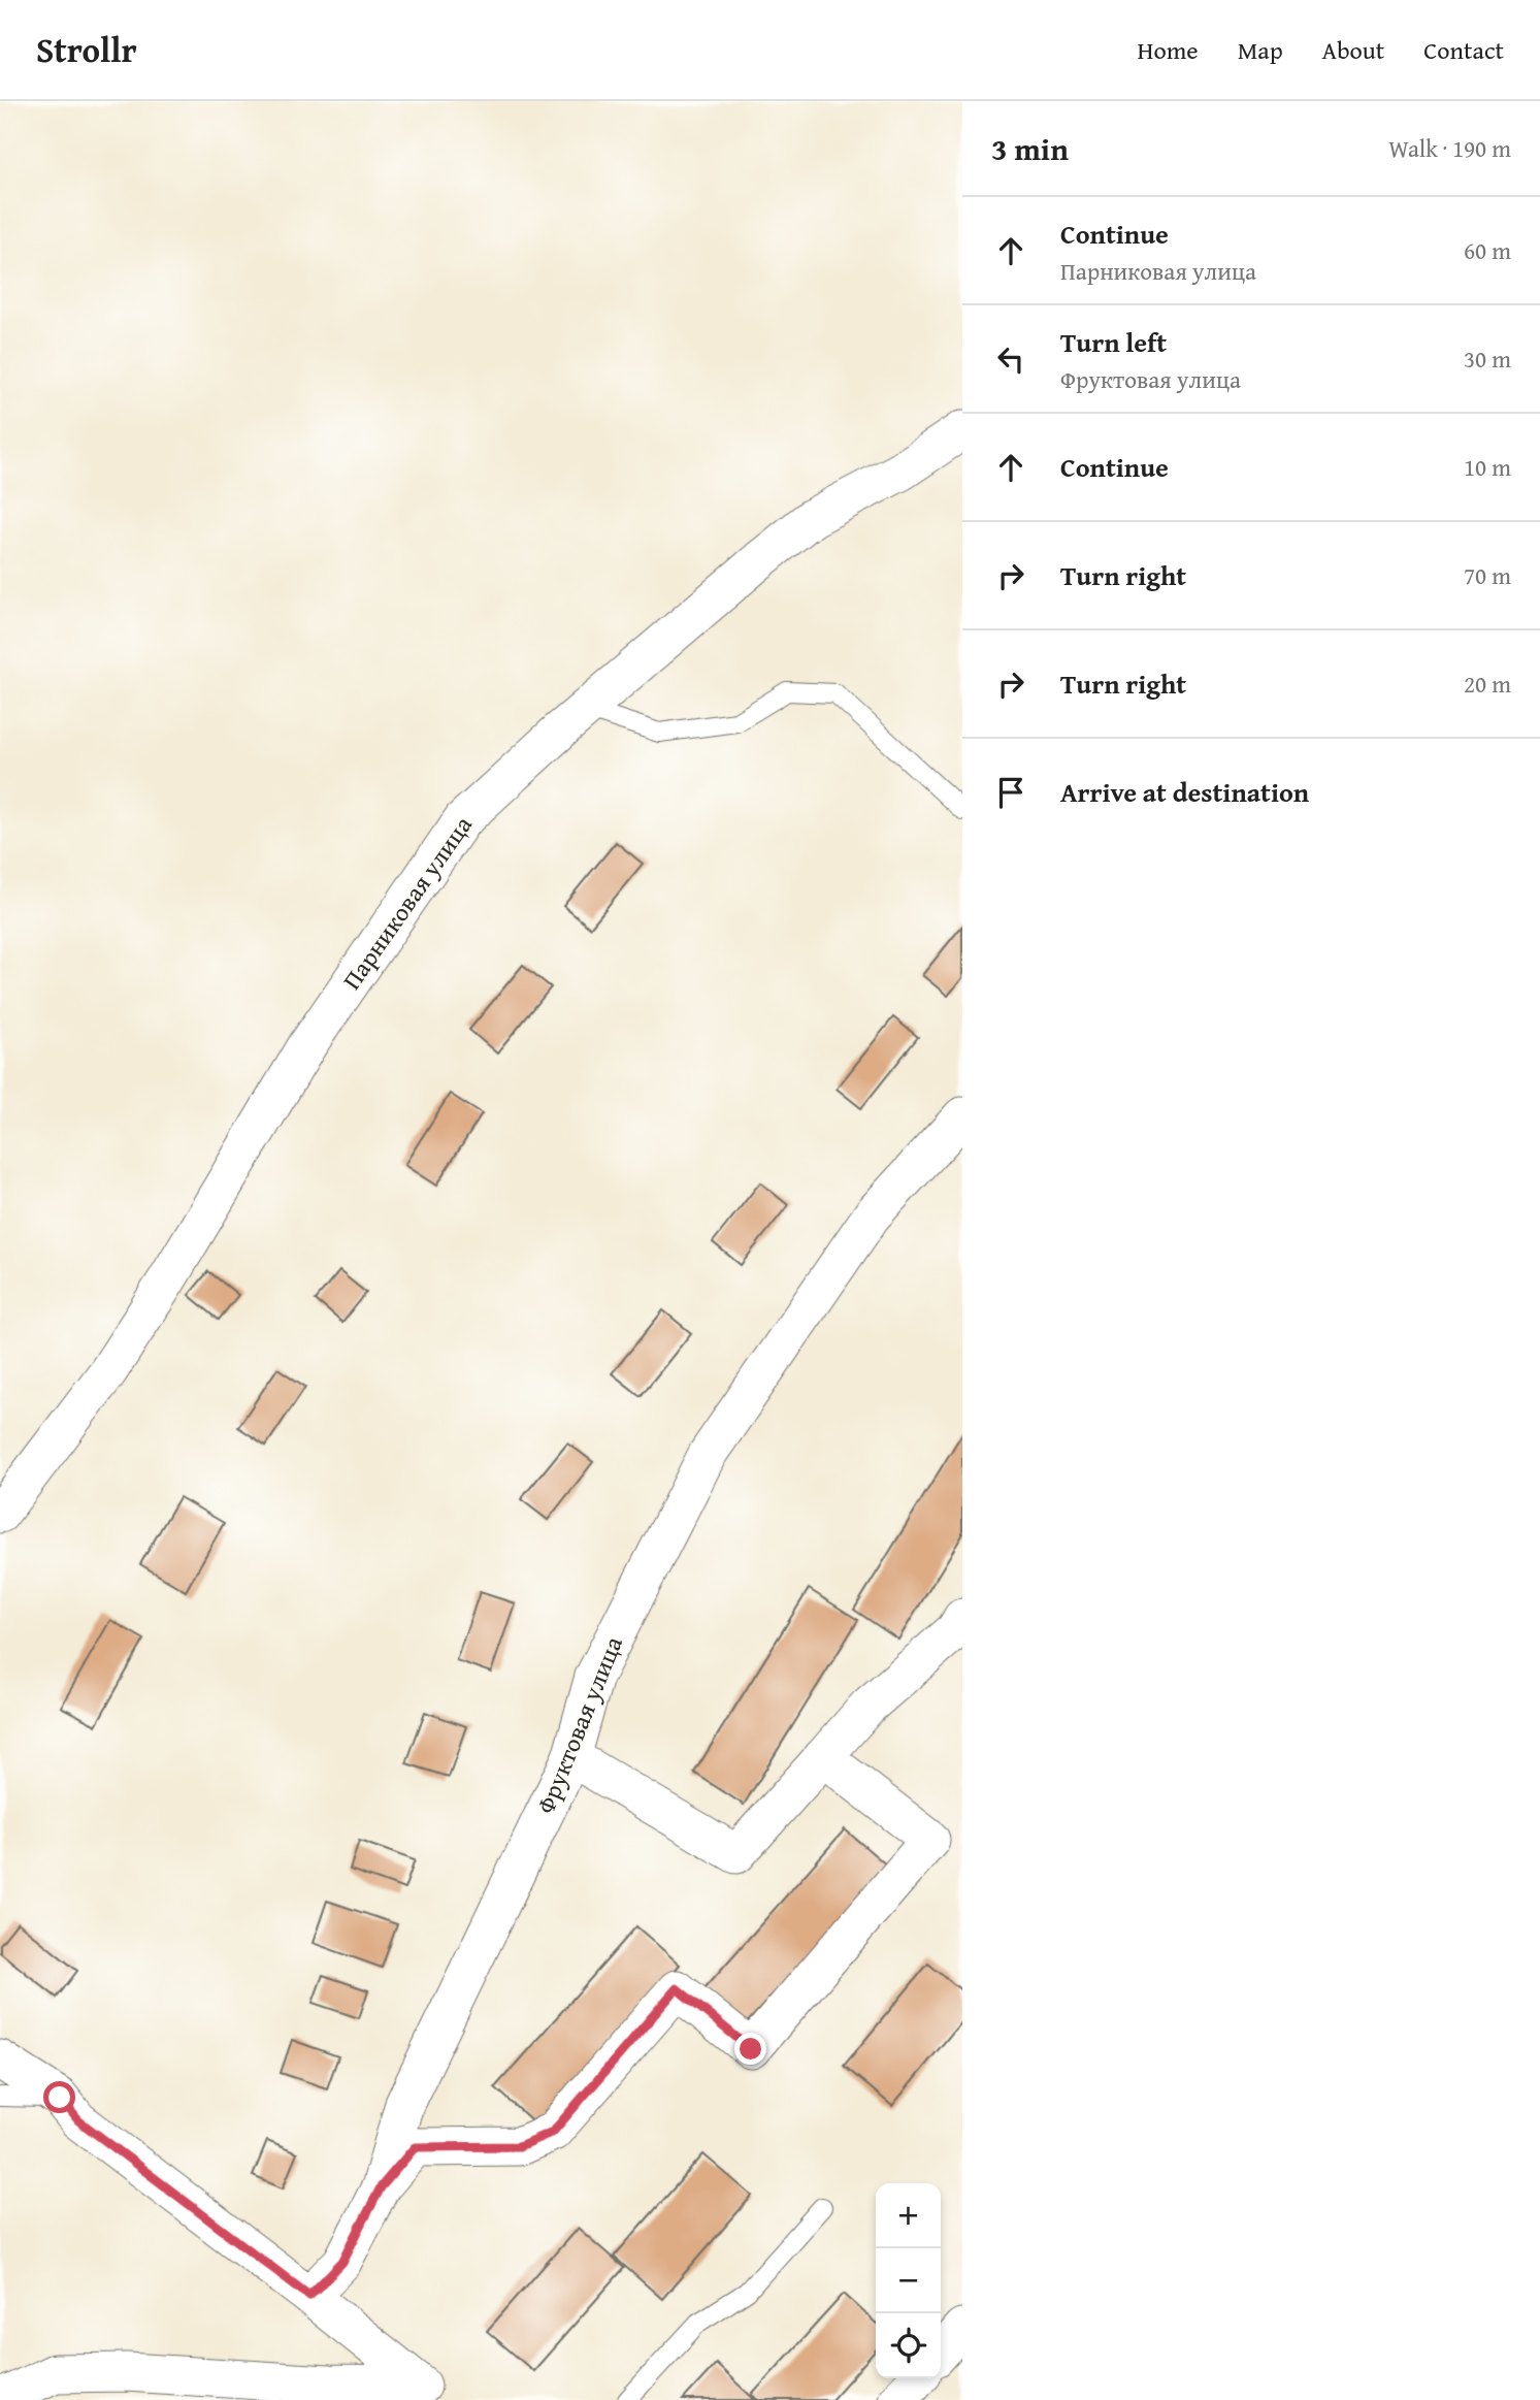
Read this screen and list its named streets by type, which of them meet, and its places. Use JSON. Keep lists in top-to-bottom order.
{
  "streets": {
    "street": ["Парниковая улица", "Фруктовая улица"]
  },
  "page": {
    "header": "Strollr",
    "nav": [
      "Home",
      "Map",
      "About",
      "Contact"
    ],
    "heading": ["3 min", "Walk · 190 m"],
    "list": [
      ["Continue", "Парниковая улица", "60 m"],
      ["Turn left", "Фруктовая улица", "30 m"],
      ["Continue", "10 m"],
      ["Turn right", "70 m"],
      ["Turn right", "20 m"],
      "Arrive at destination"
    ],
    "map_buttons": ["+", "−"]
  }
}
